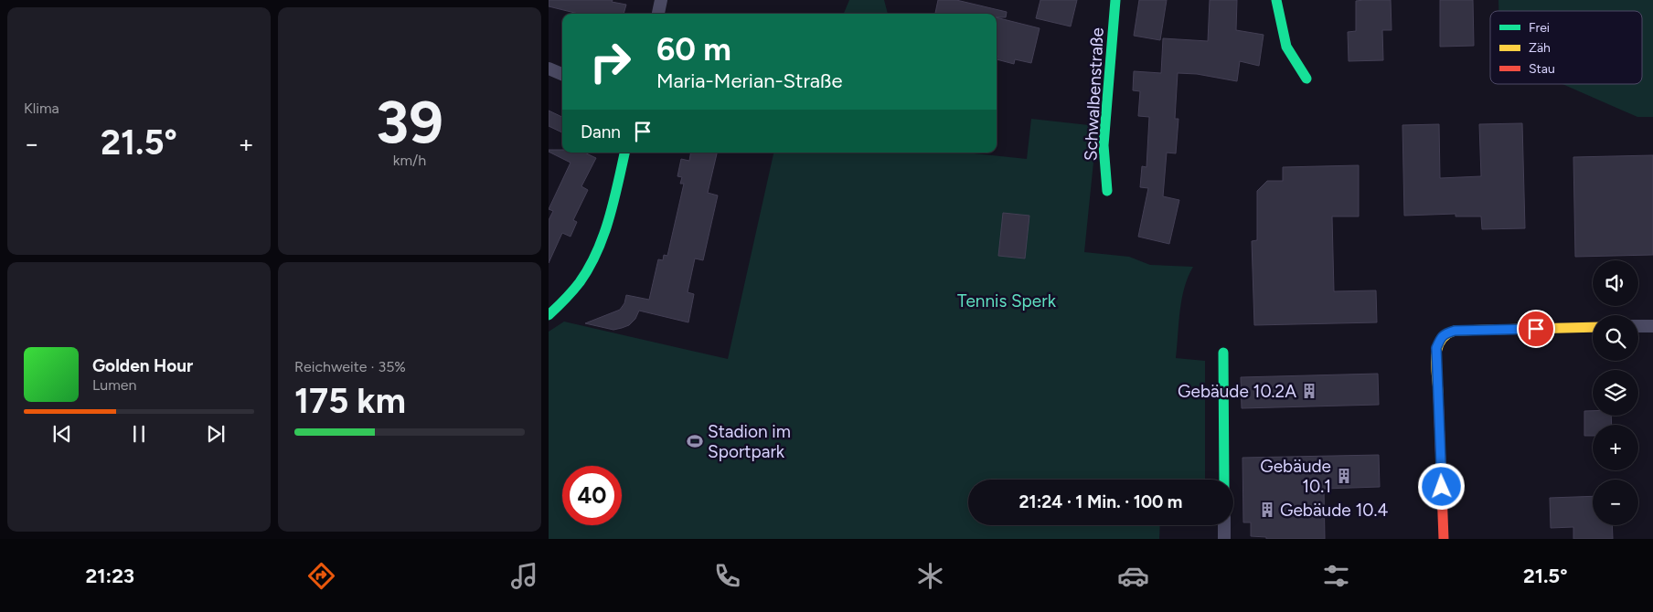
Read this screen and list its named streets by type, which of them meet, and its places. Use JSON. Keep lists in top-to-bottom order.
{
  "streets": {
    "street": ["Schwalbenstraße"]
  },
  "parks": ["Tennis Sperk"],
  "places": {
    "building": ["Gebäude 10.2A", "Gebäude 10.1", "Gebäude 10.4"],
    "sports": ["Stadion im Sportpark"]
  },
  "legend": ["Frei", "Zäh", "Stau"],
  "page": {
    "tile": [
      "Klima",
      ["39", "km/h"],
      ["Reichweite · 35%", "175 km"]
    ],
    "turn": ["60 m", "Maria-Merian-Straße"],
    "then": "Dann",
    "heat": ["−", "21.5°", "+"],
    "map_buttons": ["+", "−"],
    "song": ["Golden Hour", "Lumen"],
    "limit": "40",
    "trip": "21:24 · 1 Min. · 100 m",
    "tabs": ["21:23", "21.5°"]
  }
}
